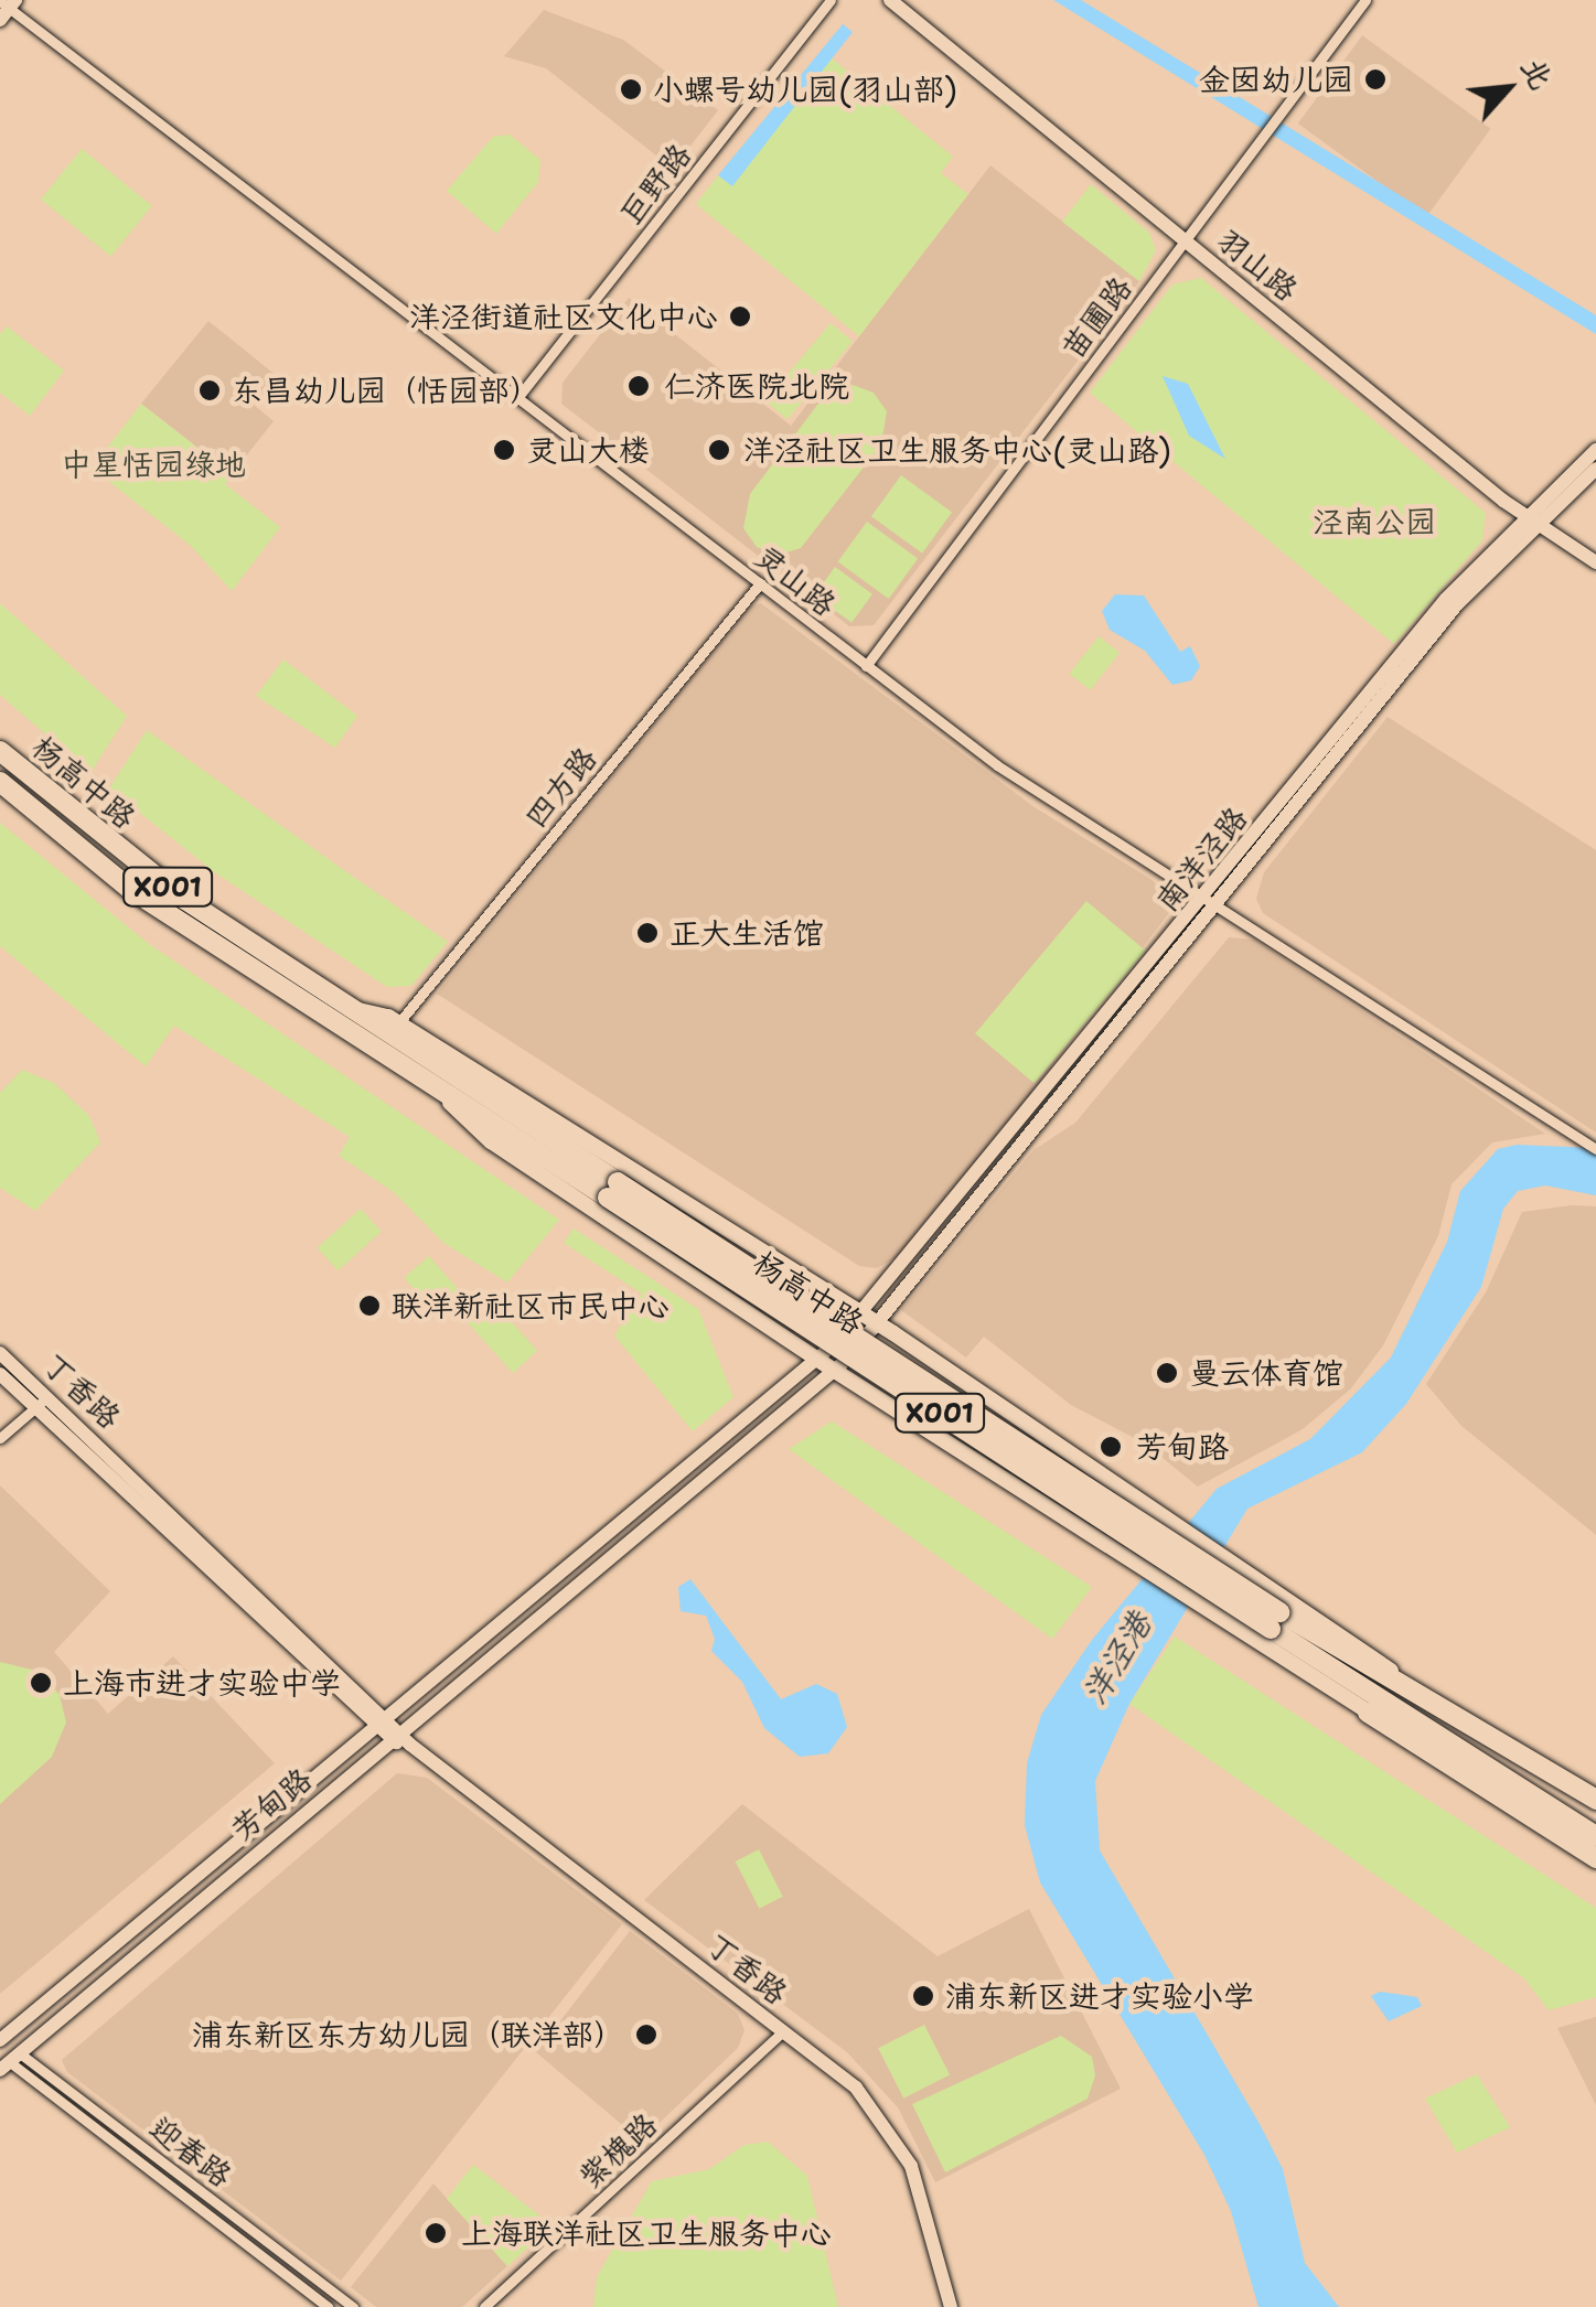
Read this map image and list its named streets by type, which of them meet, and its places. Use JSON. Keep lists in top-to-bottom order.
{
  "streets": {
    "highway": ["杨高中路", "X001"],
    "main road": [
      "羽山路",
      "南洋泾路",
      "丁香路",
      "芳甸路"
    ],
    "street": [
      "巨野路",
      "苗圃路",
      "灵山路",
      "四方路",
      "紫槐路",
      "迎春路"
    ]
  },
  "crossings": [
    ["巨野路", "灵山路"],
    ["羽山路", "苗圃路"],
    ["羽山路", "南洋泾路"],
    ["苗圃路", "灵山路"],
    ["灵山路", "四方路"],
    ["灵山路", "南洋泾路"],
    ["杨高中路", "四方路"],
    ["杨高中路", "南洋泾路"],
    ["杨高中路", "X001"],
    ["杨高中路", "芳甸路"],
    ["南洋泾路", "芳甸路"],
    ["X001", "芳甸路"],
    ["丁香路", "芳甸路"],
    ["丁香路", "紫槐路"],
    ["芳甸路", "迎春路"]
  ],
  "water": ["洋泾港"],
  "parks": ["中星恬园绿地", "泾南公园"],
  "places": [
    "金囡幼儿园",
    "小螺号幼儿园(羽山部)",
    "洋泾街道社区文化中心",
    "仁济医院北院",
    "东昌幼儿园（恬园部）",
    "灵山大楼",
    "洋泾社区卫生服务中心(灵山路)",
    "正大生活馆",
    "联洋新社区市民中心",
    "曼云体育馆",
    "芳甸路",
    "上海市进才实验中学",
    "浦东新区进才实验小学",
    "浦东新区东方幼儿园（联洋部）",
    "上海联洋社区卫生服务中心"
  ],
  "north": "top right"
}
